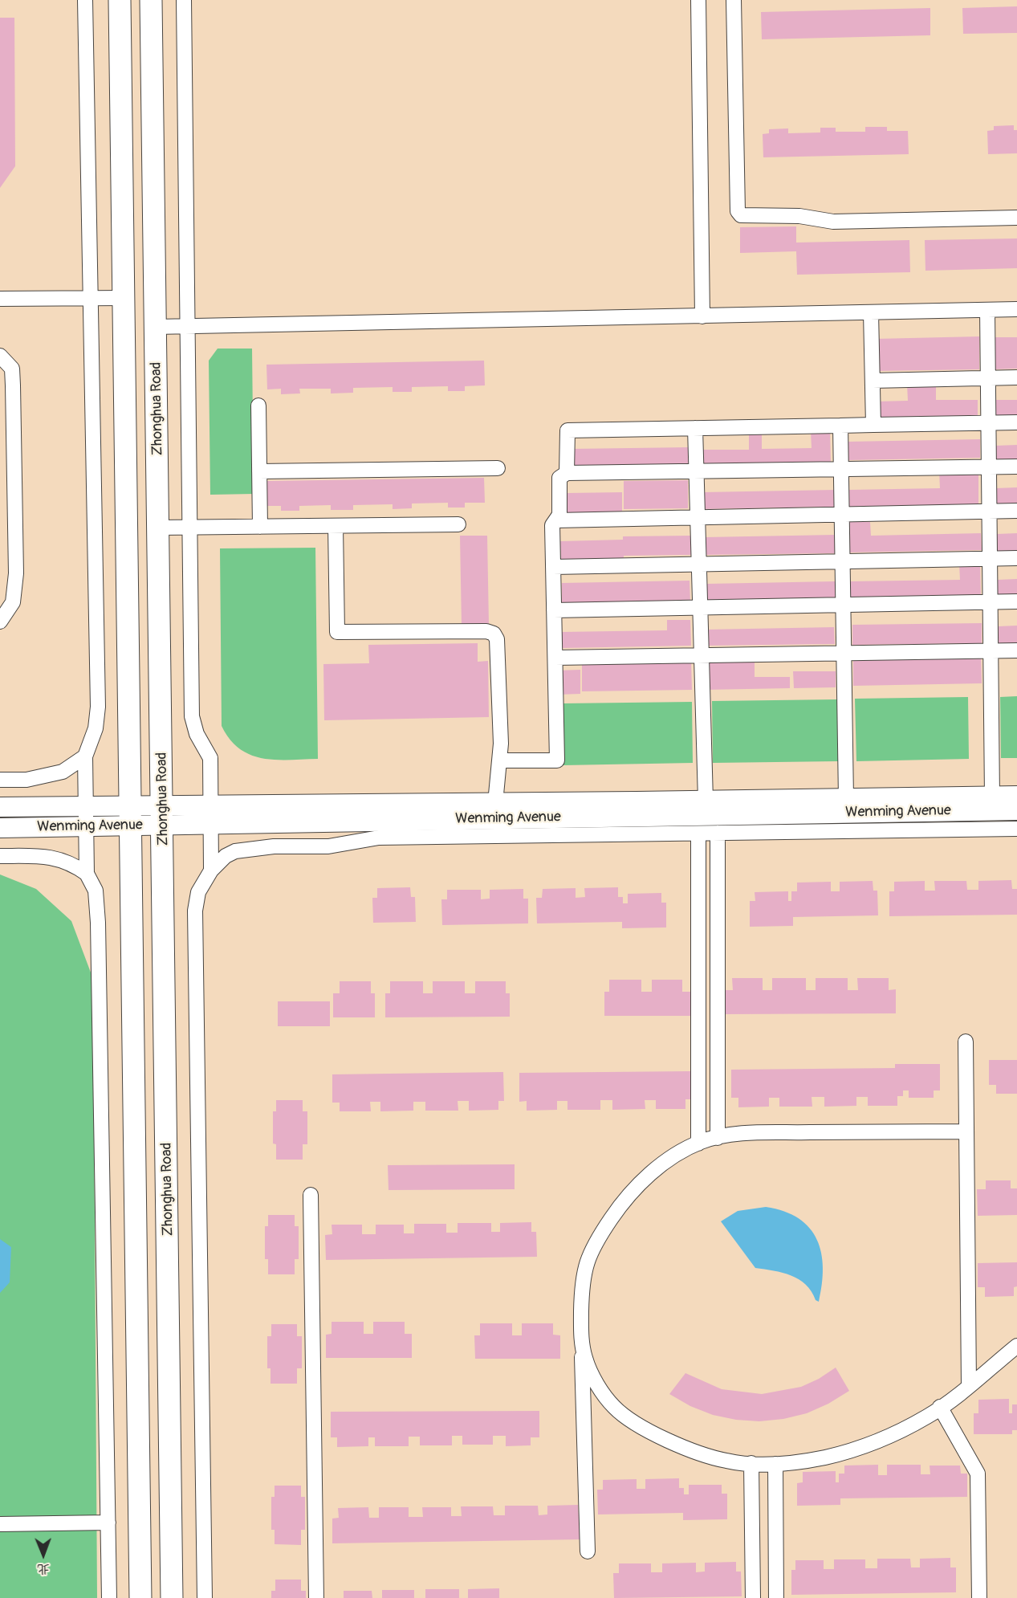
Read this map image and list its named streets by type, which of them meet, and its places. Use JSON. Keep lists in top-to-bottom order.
{
  "streets": {
    "highway": ["Zhonghua Road"],
    "main road": ["Wenming Avenue"]
  },
  "crossings": [
    ["Zhonghua Road", "Wenming Avenue"]
  ],
  "north": "bottom"
}
